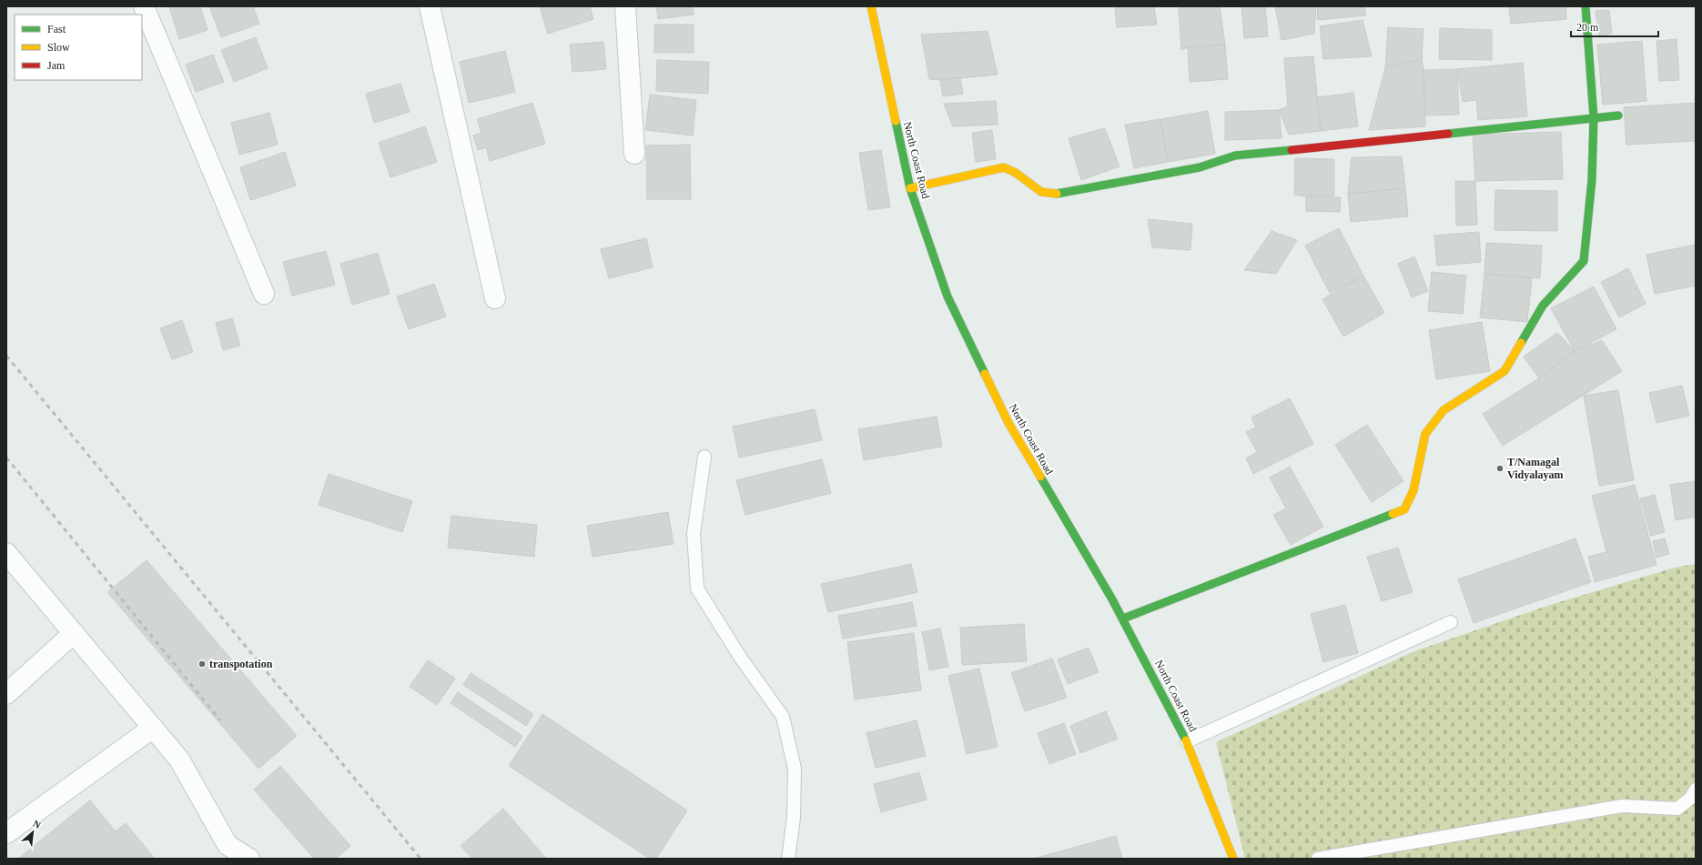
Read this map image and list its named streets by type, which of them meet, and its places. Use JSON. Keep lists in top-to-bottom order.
{
  "streets": {
    "street": ["North Coast Road"]
  },
  "places": ["T/Namagal Vidyalayam", "transpotation"],
  "legend": ["Fast", "Slow", "Jam"],
  "scale_bar": "20 m",
  "north": "top right"
}
